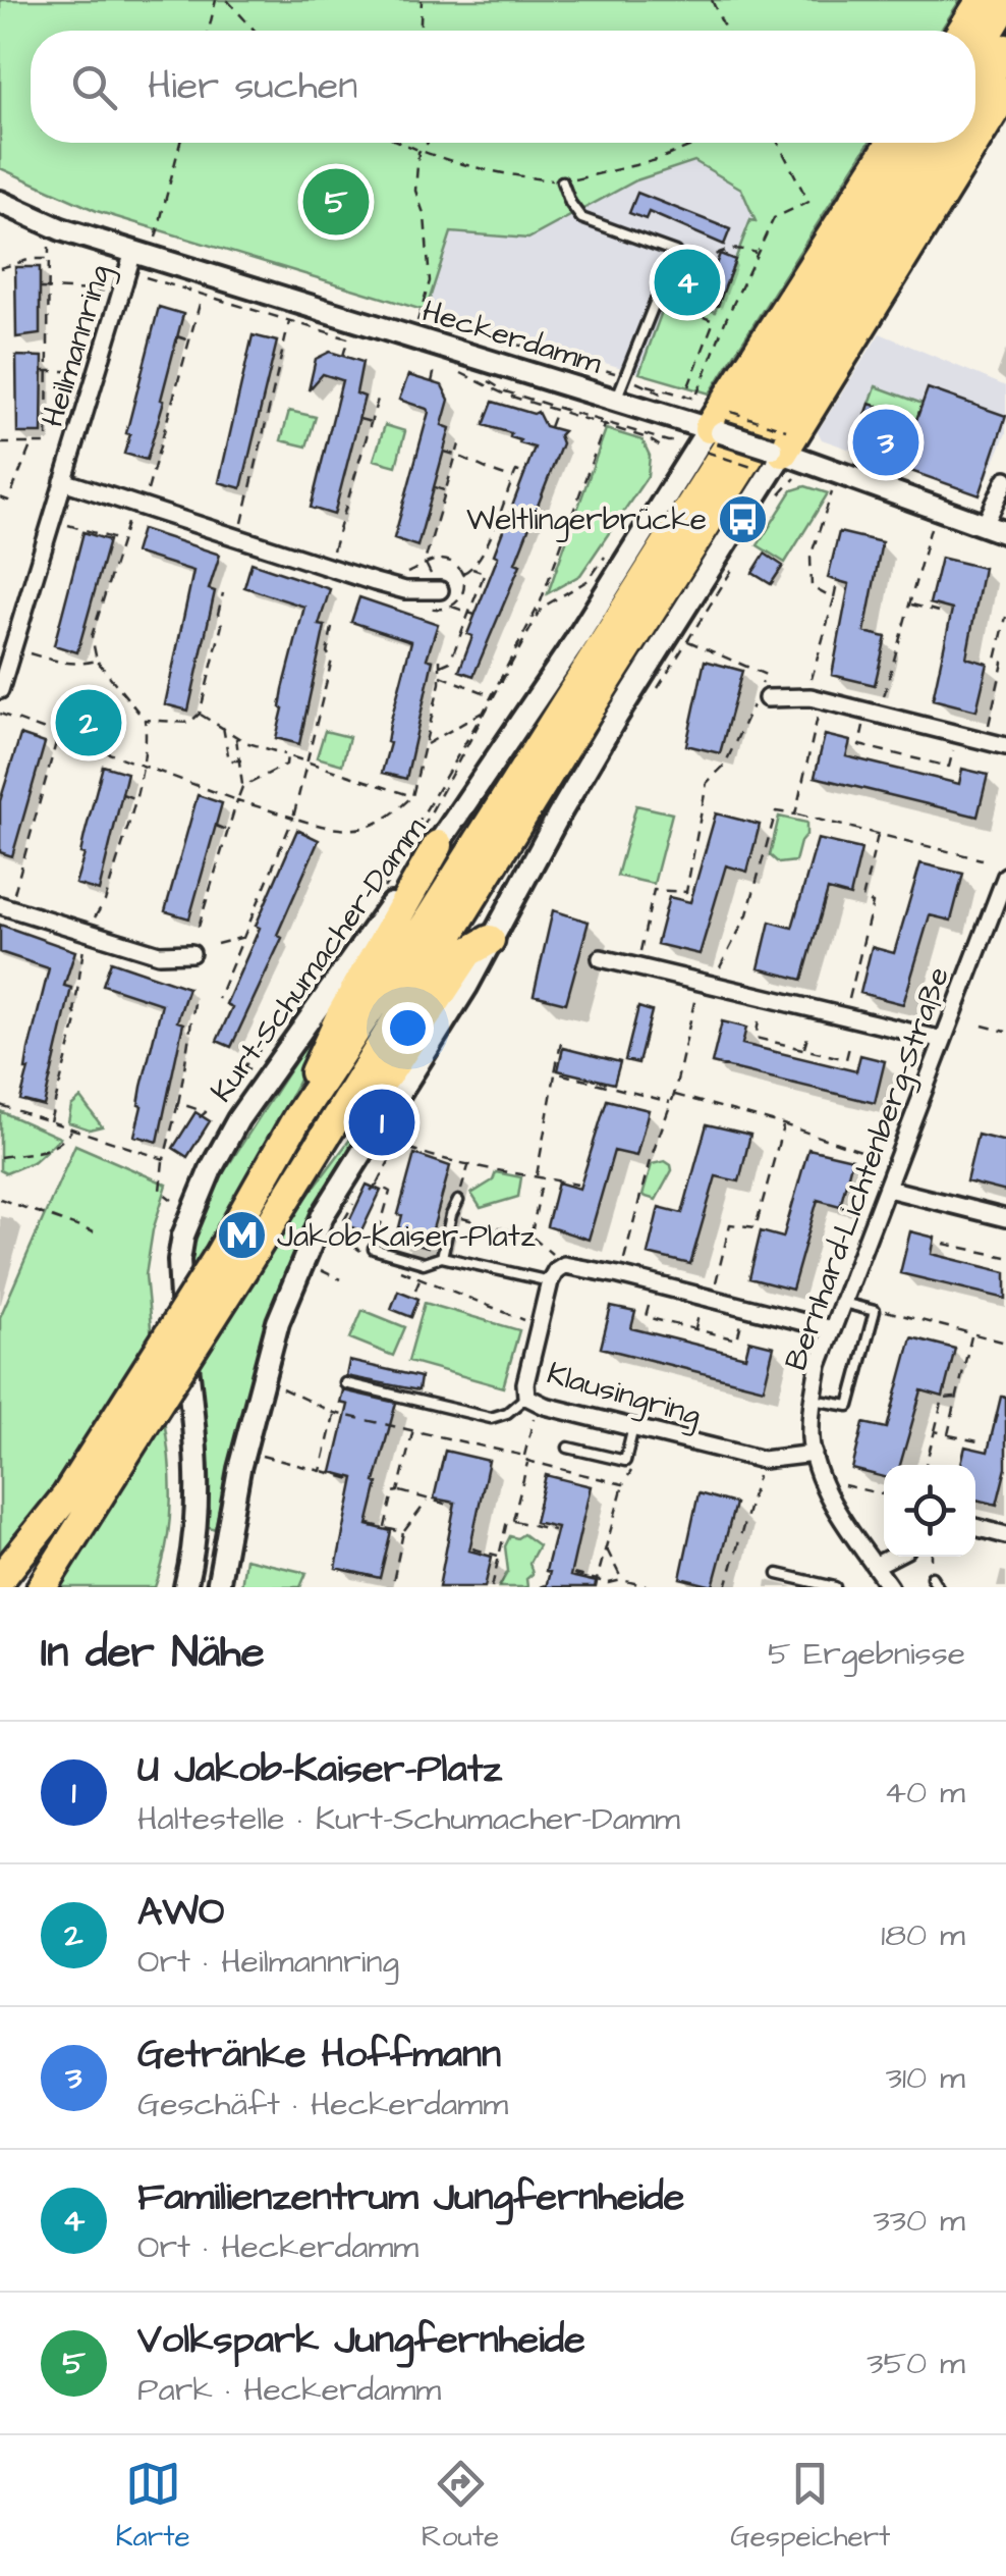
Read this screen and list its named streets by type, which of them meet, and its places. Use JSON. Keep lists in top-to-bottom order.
{
  "streets": {
    "main road": ["Heckerdamm", "Kurt-Schumacher-Damm"],
    "street": ["Heilmannring", "Bernhard-Lichtenberg-Straße", "Klausingring"]
  },
  "crossings": [
    ["Heckerdamm", "Heilmannring"],
    ["Heckerdamm", "Kurt-Schumacher-Damm"],
    ["Bernhard-Lichtenberg-Straße", "Klausingring"]
  ],
  "places": {
    "bus stop": ["Weltlingerbrücke"],
    "metro station": ["Jakob-Kaiser-Platz"]
  },
  "page": {
    "search": "Hier suchen",
    "pins": [
      "5",
      "4",
      "3",
      "2",
      "1"
    ],
    "heading": ["In der Nähe", "5 Ergebnisse"],
    "list": [
      {
        "mark": "1",
        "name": "U Jakob-Kaiser-Platz",
        "note": "Haltestelle · Kurt-Schumacher-Damm",
        "value": "40 m"
      },
      {
        "mark": "2",
        "name": "AWO",
        "note": "Ort · Heilmannring",
        "value": "180 m"
      },
      {
        "mark": "3",
        "name": "Getränke Hoffmann",
        "note": "Geschäft · Heckerdamm",
        "value": "310 m"
      },
      {
        "mark": "4",
        "name": "Familienzentrum Jungfernheide",
        "note": "Ort · Heckerdamm",
        "value": "330 m"
      },
      {
        "mark": "5",
        "name": "Volkspark Jungfernheide",
        "note": "Park · Heckerdamm",
        "value": "350 m"
      }
    ],
    "nav": ["Karte", "Route", "Gespeichert"]
  }
}
